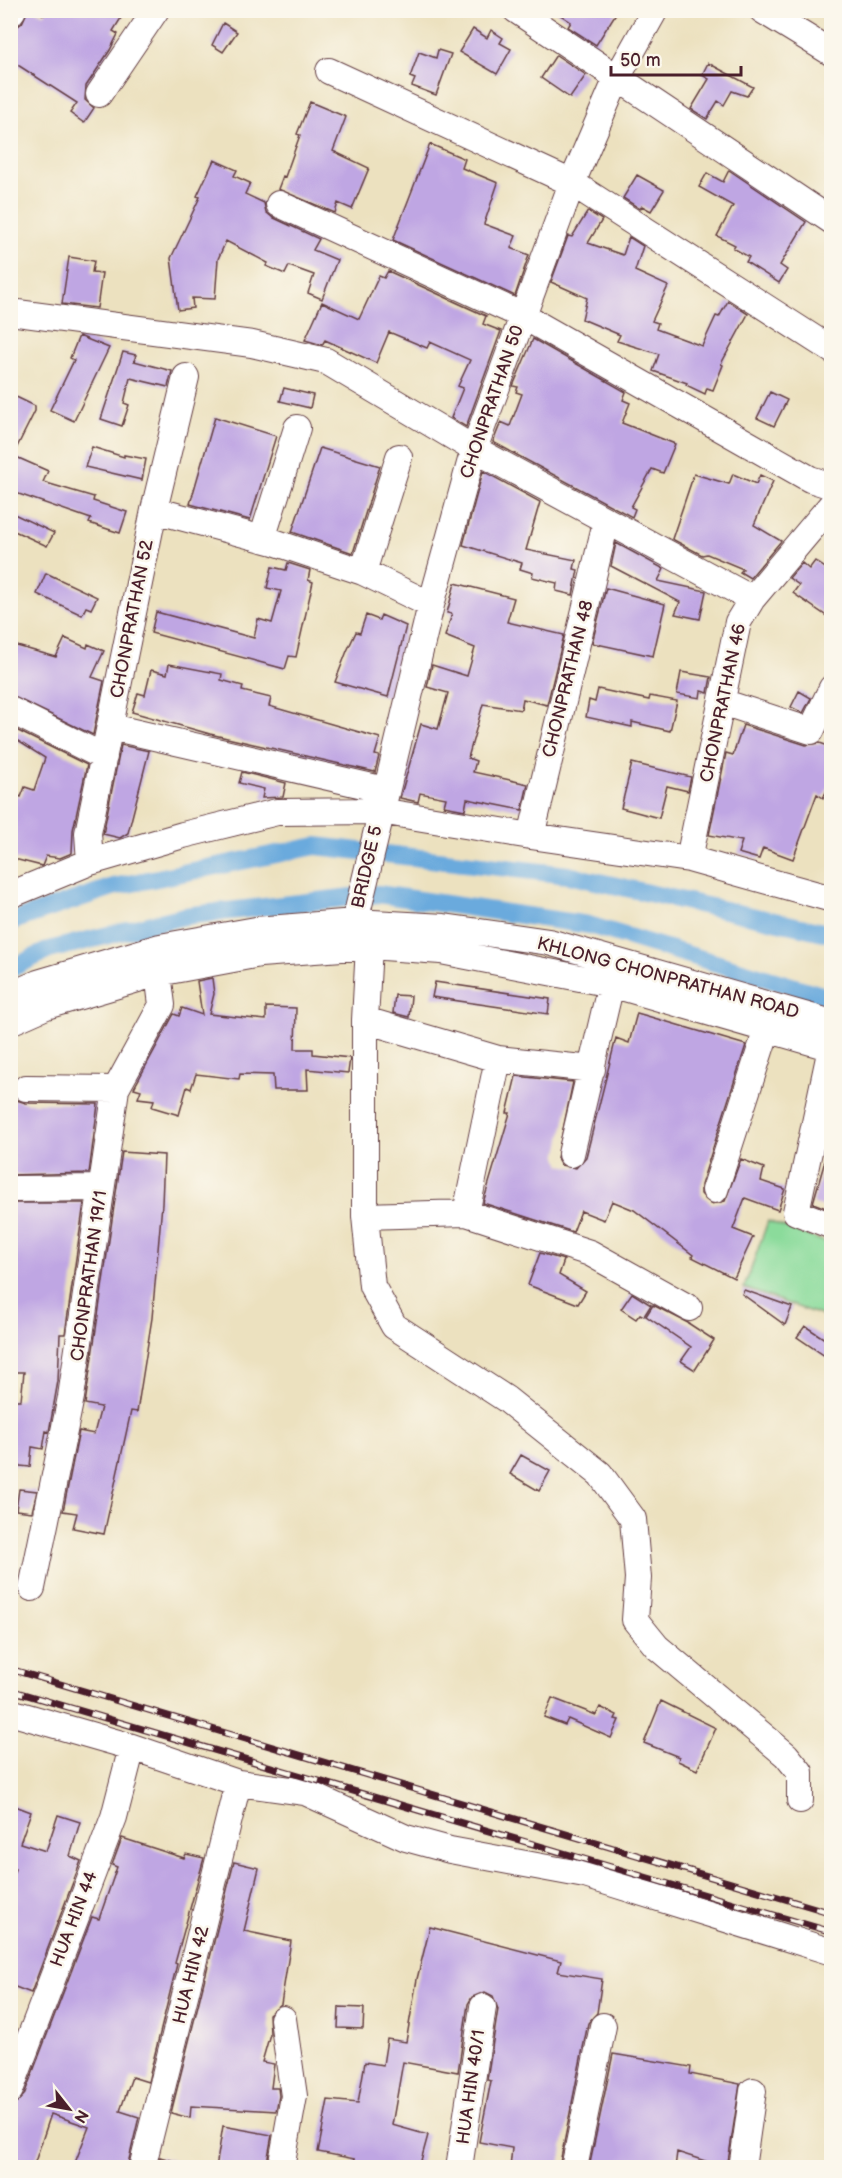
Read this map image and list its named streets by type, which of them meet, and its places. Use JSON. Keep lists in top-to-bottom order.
{
  "streets": {
    "street": [
      "CHONPRATHAN 50",
      "CHONPRATHAN 52",
      "CHONPRATHAN 48",
      "CHONPRATHAN 46",
      "BRIDGE 5",
      "KHLONG CHONPRATHAN ROAD",
      "CHONPRATHAN 19/1",
      "HUA HIN 44",
      "HUA HIN 42",
      "HUA HIN 40/1"
    ]
  },
  "crossings": [
    ["CHONPRATHAN 50", "BRIDGE 5"],
    ["BRIDGE 5", "KHLONG CHONPRATHAN ROAD"],
    ["KHLONG CHONPRATHAN ROAD", "CHONPRATHAN 19/1"]
  ],
  "scale_bar": "50 m",
  "north": "bottom right"
}
